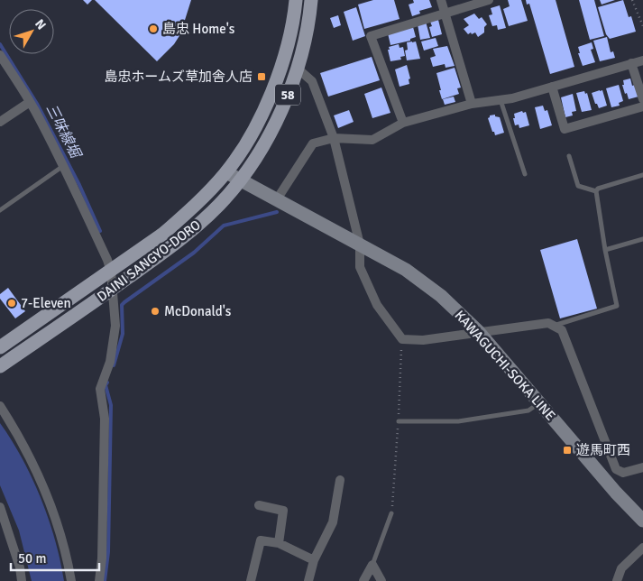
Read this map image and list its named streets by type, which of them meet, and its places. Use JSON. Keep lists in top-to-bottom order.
{
  "streets": {
    "main road": ["58", "DAINI SANGYO-DORO", "KAWAGUCHI-SOKA LINE"]
  },
  "crossings": [
    ["DAINI SANGYO-DORO", "KAWAGUCHI-SOKA LINE"]
  ],
  "water": ["三味線堀"],
  "places": {
    "other": ["島忠 Home's", "7-Eleven", "McDonald's"],
    "transit": ["島忠ホームズ草加舎人店", "遊馬町西"]
  },
  "scale_bar": "50 m",
  "north": "top right"
}
